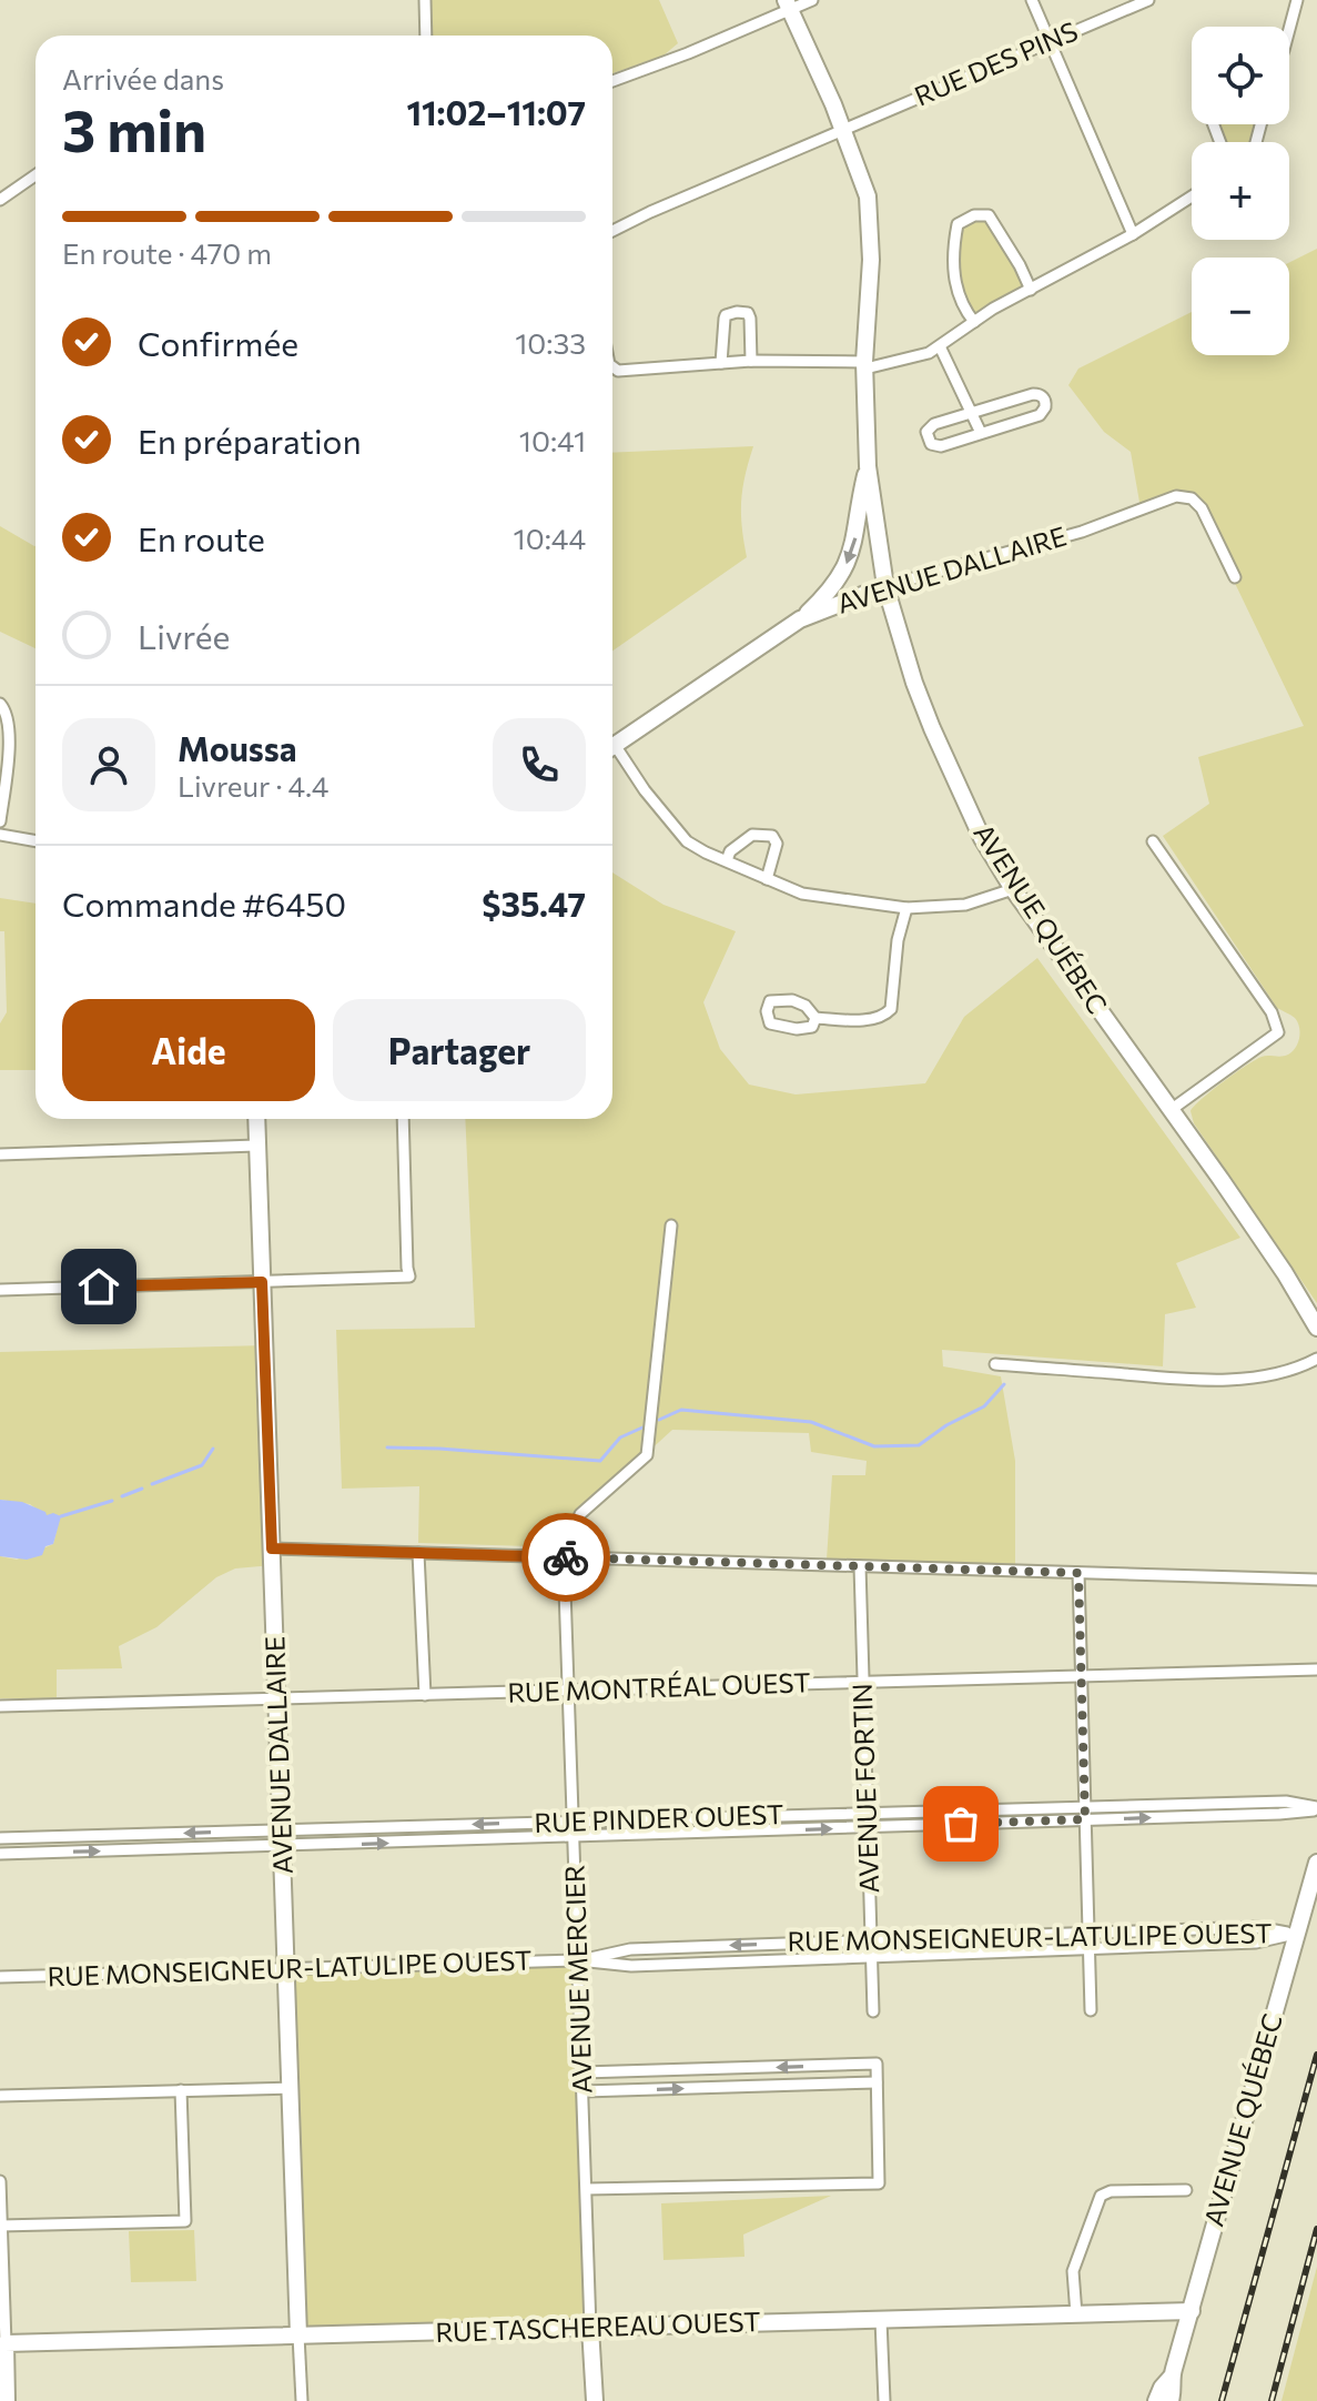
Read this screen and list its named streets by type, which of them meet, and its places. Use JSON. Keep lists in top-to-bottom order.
{
  "streets": {
    "street": [
      "RUE DES PINS",
      "AVENUE DALLAIRE",
      "AVENUE QUÉBEC",
      "RUE MONTRÉAL OUEST",
      "AVENUE FORTIN",
      "RUE PINDER OUEST",
      "RUE MONSEIGNEUR-LATULIPE OUEST",
      "AVENUE MERCIER",
      "RUE TASCHEREAU OUEST"
    ]
  },
  "crossings": [
    ["RUE DES PINS", "AVENUE QUÉBEC"],
    ["AVENUE DALLAIRE", "AVENUE QUÉBEC"],
    ["AVENUE DALLAIRE", "RUE MONTRÉAL OUEST"],
    ["AVENUE DALLAIRE", "RUE PINDER OUEST"],
    ["AVENUE DALLAIRE", "RUE MONSEIGNEUR-LATULIPE OUEST"],
    ["AVENUE DALLAIRE", "RUE TASCHEREAU OUEST"],
    ["AVENUE QUÉBEC", "RUE MONSEIGNEUR-LATULIPE OUEST"],
    ["AVENUE QUÉBEC", "RUE TASCHEREAU OUEST"],
    ["RUE MONTRÉAL OUEST", "AVENUE FORTIN"],
    ["RUE MONTRÉAL OUEST", "AVENUE MERCIER"],
    ["AVENUE FORTIN", "RUE PINDER OUEST"],
    ["AVENUE FORTIN", "RUE MONSEIGNEUR-LATULIPE OUEST"],
    ["RUE PINDER OUEST", "AVENUE MERCIER"],
    ["RUE MONSEIGNEUR-LATULIPE OUEST", "AVENUE MERCIER"],
    ["AVENUE MERCIER", "RUE TASCHEREAU OUEST"]
  ],
  "page": {
    "map_buttons": ["+", "−"],
    "heading": ["3 min", "Arrivée dans", "11:02–11:07"],
    "panel": [
      "Moussa",
      "Livreur · 4.4",
      "Commande #6450",
      "$35.47"
    ],
    "bar": "En route · 470 m",
    "list": [
      ["Confirmée", "10:33"],
      ["En préparation", "10:41"],
      ["En route", "10:44"],
      "Livrée"
    ],
    "buttons": ["Aide", "Partager"]
  }
}
